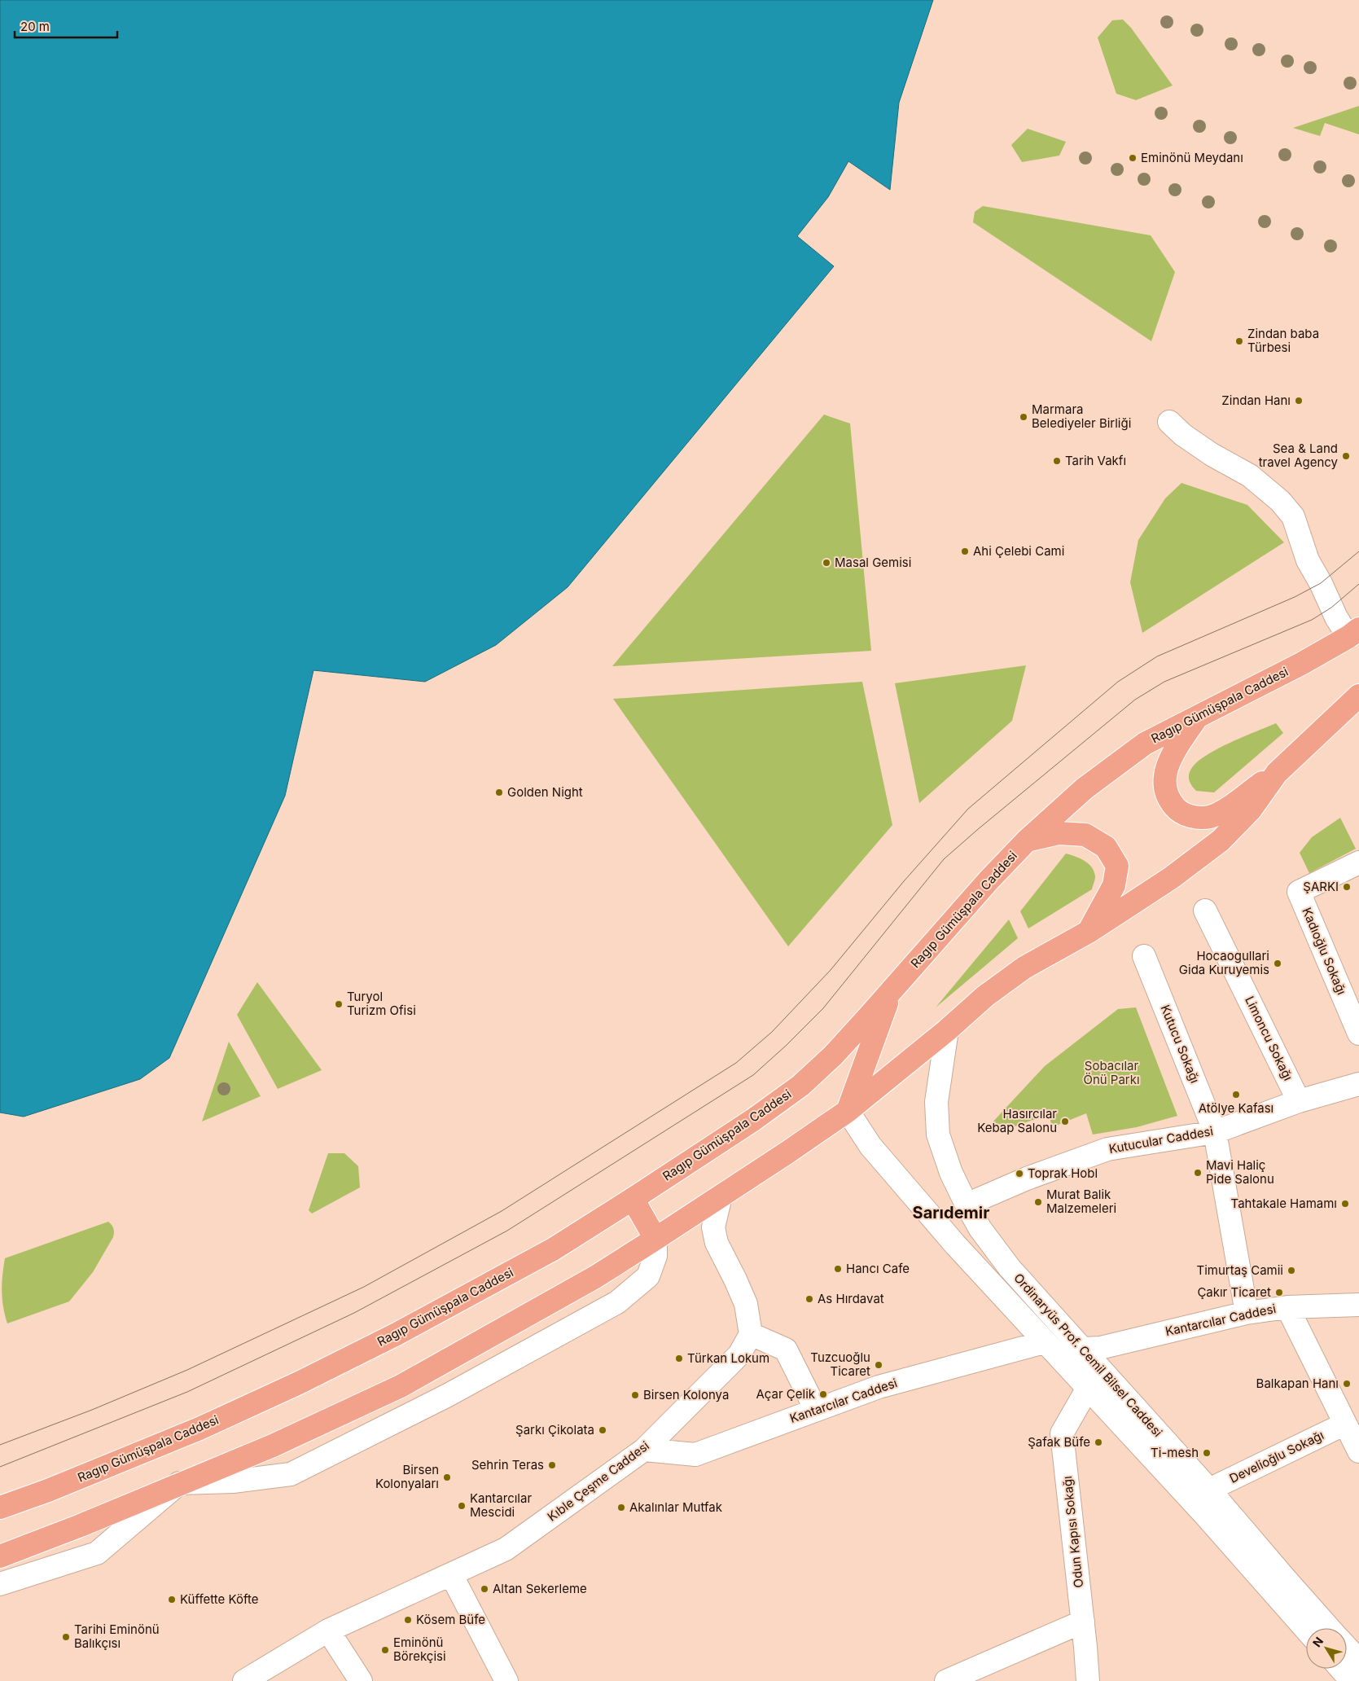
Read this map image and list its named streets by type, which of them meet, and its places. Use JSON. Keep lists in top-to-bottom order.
{
  "streets": {
    "main road": ["Ragıp Gümüşpala Caddesi"],
    "street": [
      "Kadıoğlu Sokağı",
      "Limoncu Sokağı",
      "Kutucu Sokağı",
      "Kutucular Caddesi",
      "Kantarcılar Caddesi",
      "Ordinaryüs Prof. Cemil Bilsel Caddesi",
      "Develioğlu Sokağı",
      "Kıble Çeşme Caddesi",
      "Odun Kapısı Sokağı"
    ]
  },
  "crossings": [
    ["Limoncu Sokağı", "Kutucular Caddesi"],
    ["Kutucu Sokağı", "Kutucular Caddesi"],
    ["Kutucu Sokağı", "Kantarcılar Caddesi"],
    ["Kutucular Caddesi", "Ordinaryüs Prof. Cemil Bilsel Caddesi"],
    ["Kantarcılar Caddesi", "Ordinaryüs Prof. Cemil Bilsel Caddesi"],
    ["Kantarcılar Caddesi", "Kıble Çeşme Caddesi"],
    ["Ordinaryüs Prof. Cemil Bilsel Caddesi", "Develioğlu Sokağı"],
    ["Ordinaryüs Prof. Cemil Bilsel Caddesi", "Odun Kapısı Sokağı"]
  ],
  "districts": ["Sarıdemir"],
  "parks": ["Sobacılar Önü Parkı"],
  "places": [
    "Eminönü Meydanı",
    "Zindan baba Türbesi",
    "Zindan Hanı",
    "Marmara Belediyeler Birliği",
    "Sea & Land travel Agency",
    "Tarih Vakfı",
    "Ahi Çelebi Cami",
    "Masal Gemisi",
    "Golden Night",
    "ŞARKI",
    "Hocaogullari Gida Kuruyemis",
    "Turyol Turizm Ofisi",
    "Atölye Kafası",
    "Hasırcılar Kebap Salonu",
    "Mavi Haliç Pide Salonu",
    "Toprak Hobi̇",
    "Murat Balik Malzemeleri",
    "Tahtakale Hamamı",
    "Hancı Cafe",
    "Timurtaş Camii",
    "Çakır Ticaret",
    "As Hırdavat",
    "Türkan Lokum",
    "Tuzcuoğlu Ticaret",
    "Balkapan Hanı",
    "Açar Çelik",
    "Birsen Kolonya",
    "Şarkı Çikolata",
    "Şafak Büfe",
    "Ti-mesh",
    "Sehrin Teras",
    "Birsen Kolonyaları",
    "Kantarcılar Mescidi",
    "Akalınlar Mutfak",
    "Altan Sekerleme",
    "Küffette Köfte",
    "Kösem Büfe",
    "Tarihi Eminönü Balıkçısı",
    "Eminönü Börekçisi"
  ],
  "scale_bar": "20 m",
  "north": "top left"
}
